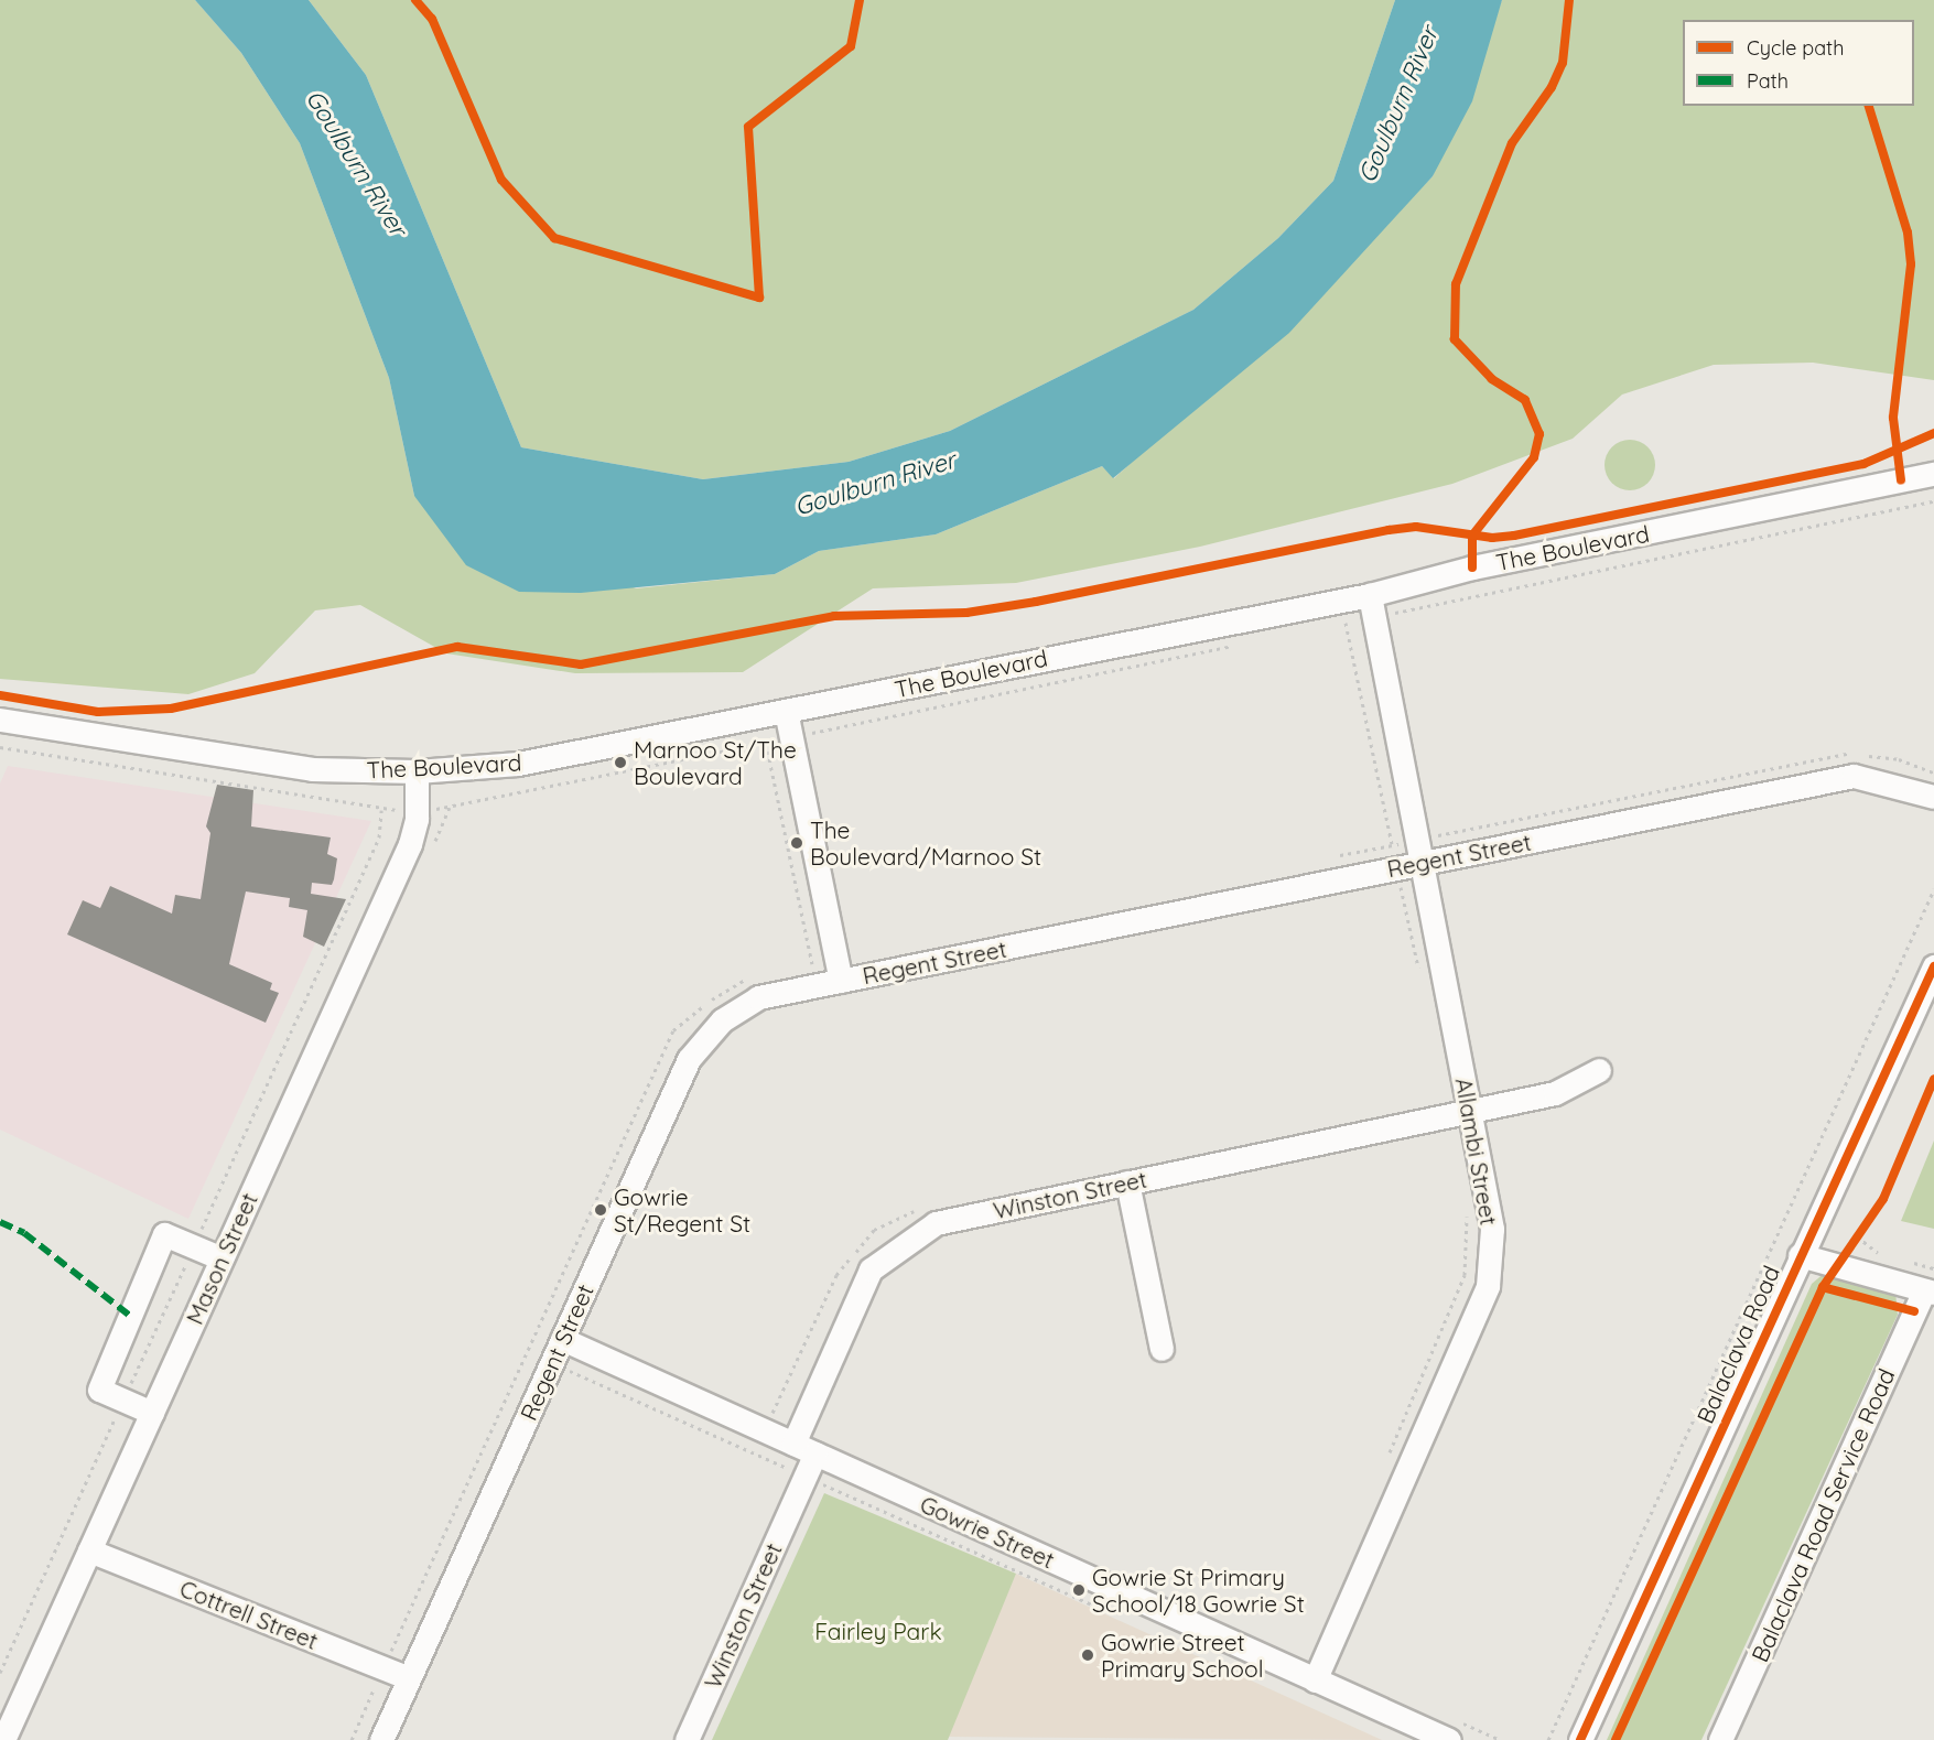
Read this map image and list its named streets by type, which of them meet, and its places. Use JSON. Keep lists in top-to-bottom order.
{
  "streets": {
    "street": [
      "The Boulevard",
      "Regent Street",
      "Allambi Street",
      "Winston Street",
      "Mason Street",
      "Balaclava Road",
      "Balaclava Road Service Road",
      "Gowrie Street",
      "Cottrell Street"
    ]
  },
  "crossings": [
    ["The Boulevard", "Allambi Street"],
    ["The Boulevard", "Mason Street"],
    ["Regent Street", "Allambi Street"],
    ["Regent Street", "Gowrie Street"],
    ["Regent Street", "Cottrell Street"],
    ["Allambi Street", "Winston Street"],
    ["Allambi Street", "Gowrie Street"],
    ["Winston Street", "Gowrie Street"],
    ["Mason Street", "Cottrell Street"]
  ],
  "water": ["Goulburn River"],
  "parks": ["Fairley Park"],
  "places": [
    "Marnoo St/The Boulevard",
    "The Boulevard/Marnoo St",
    "Gowrie St/Regent St",
    "Gowrie St Primary School/18 Gowrie St",
    "Gowrie Street Primary School"
  ],
  "legend": ["Cycle path", "Path"]
}
